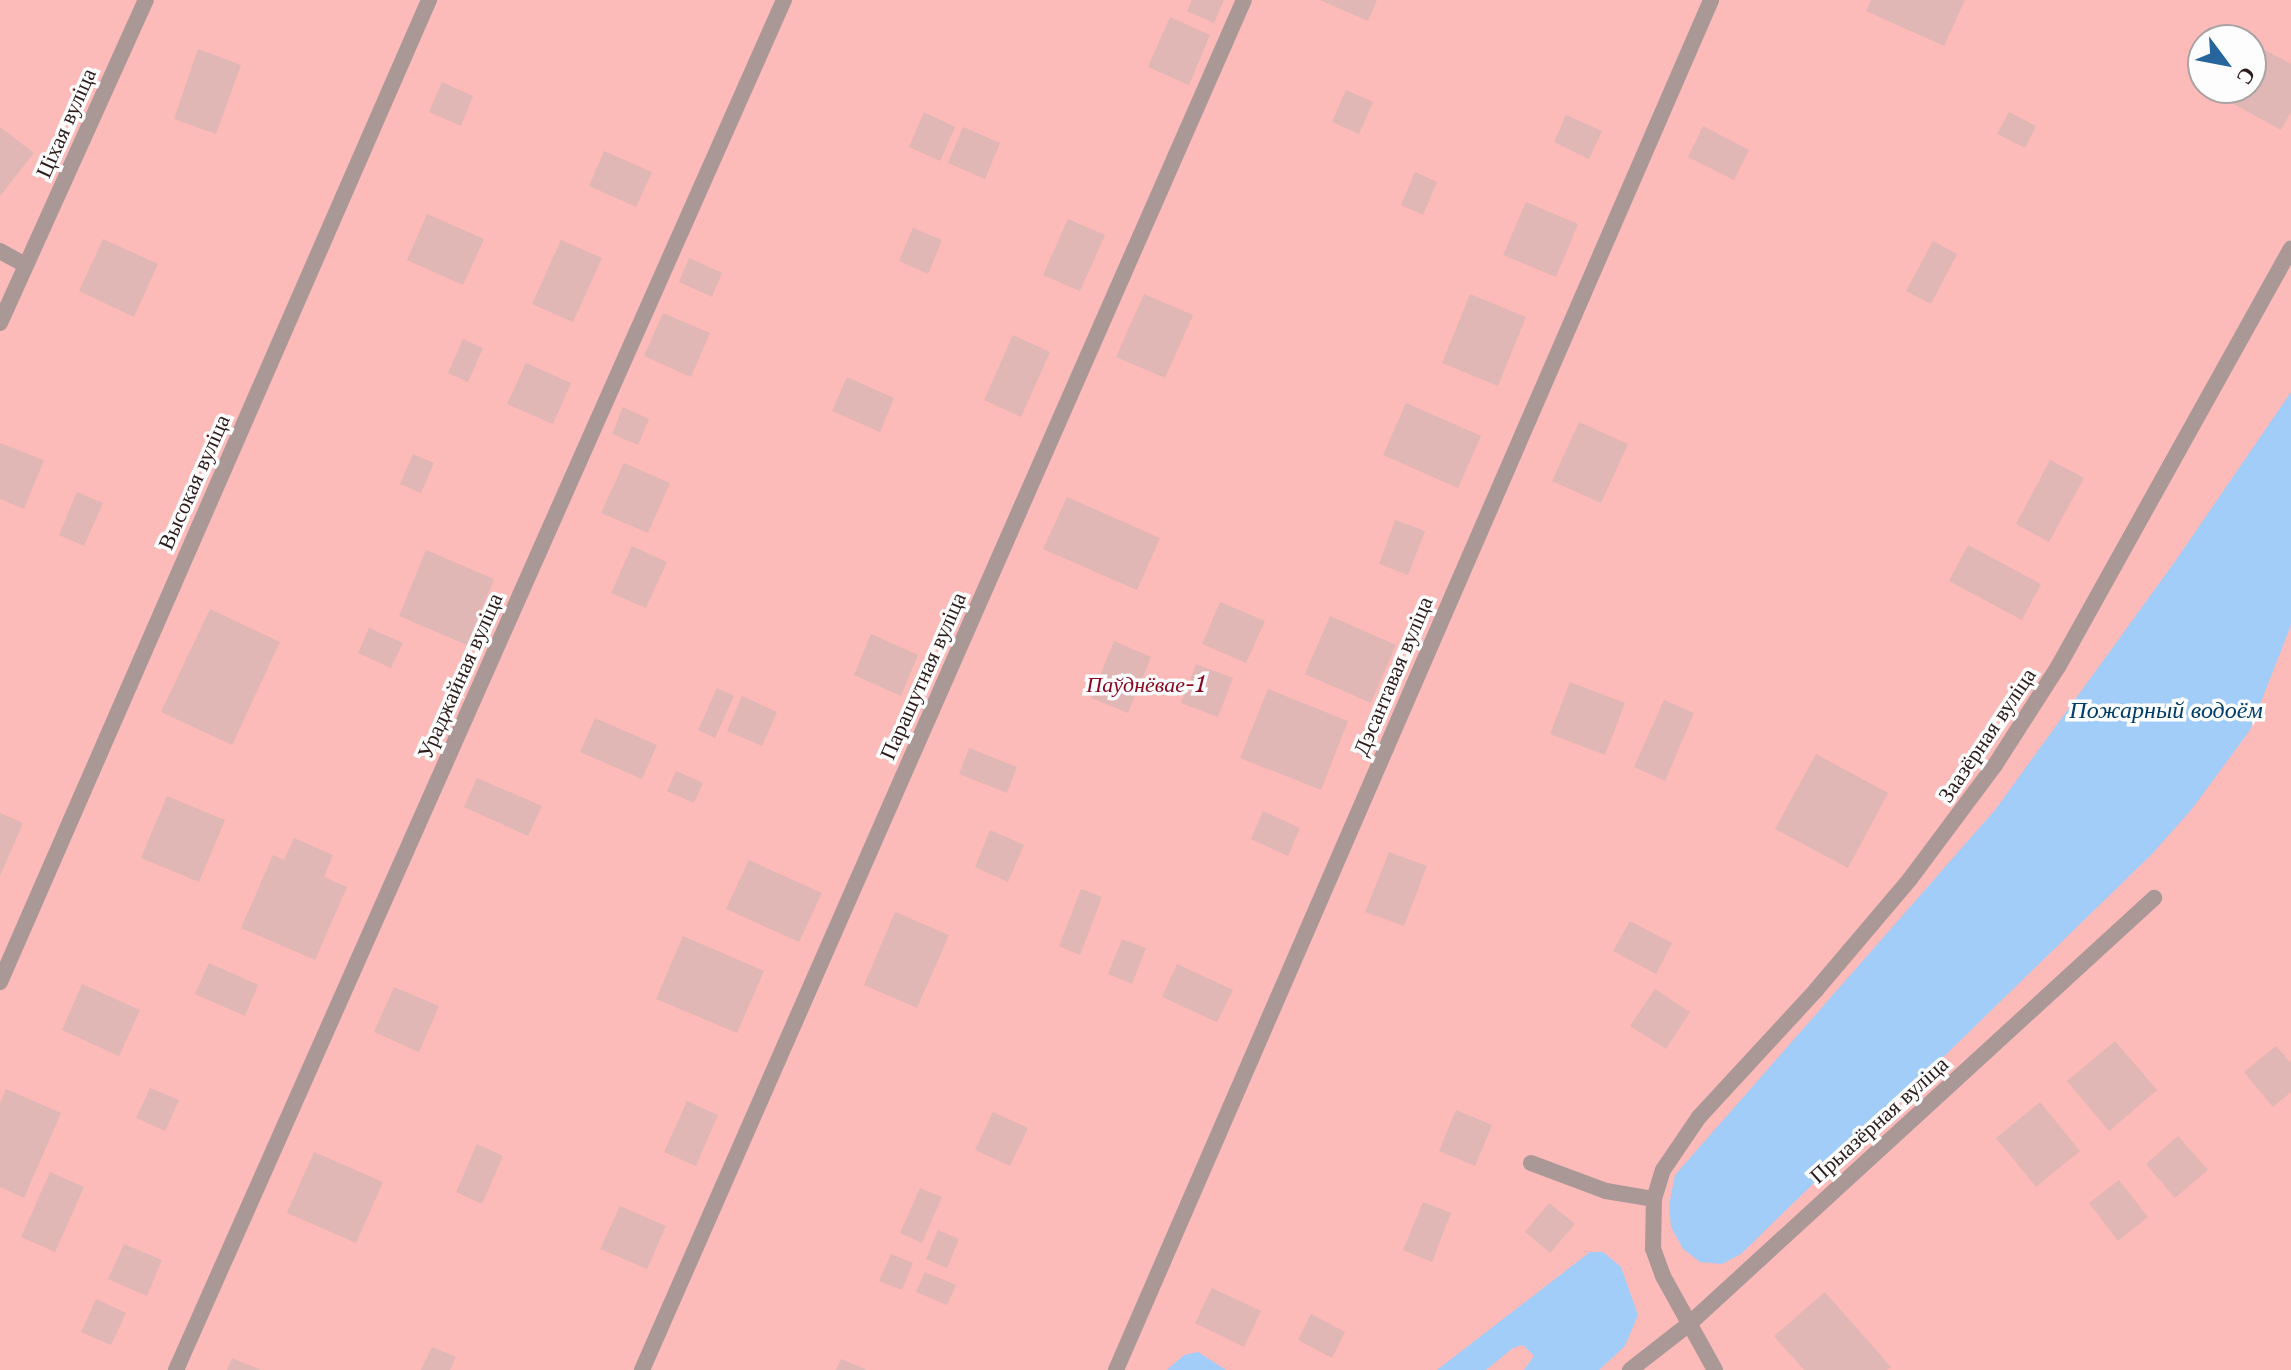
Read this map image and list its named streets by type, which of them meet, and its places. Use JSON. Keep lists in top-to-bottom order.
{
  "streets": {
    "lane": [
      "Ціхая вуліца",
      "Высокая вуліца",
      "Ураджайная вуліца",
      "Парашутная вуліца",
      "Дэсантавая вуліца",
      "Заазёрная вуліца",
      "Прыазёрная вуліца"
    ]
  },
  "crossings": [
    ["Заазёрная вуліца", "Прыазёрная вуліца"]
  ],
  "water": ["Пожарный водоём"],
  "parks": ["Паўднёвае-1"],
  "north": "bottom right"
}
